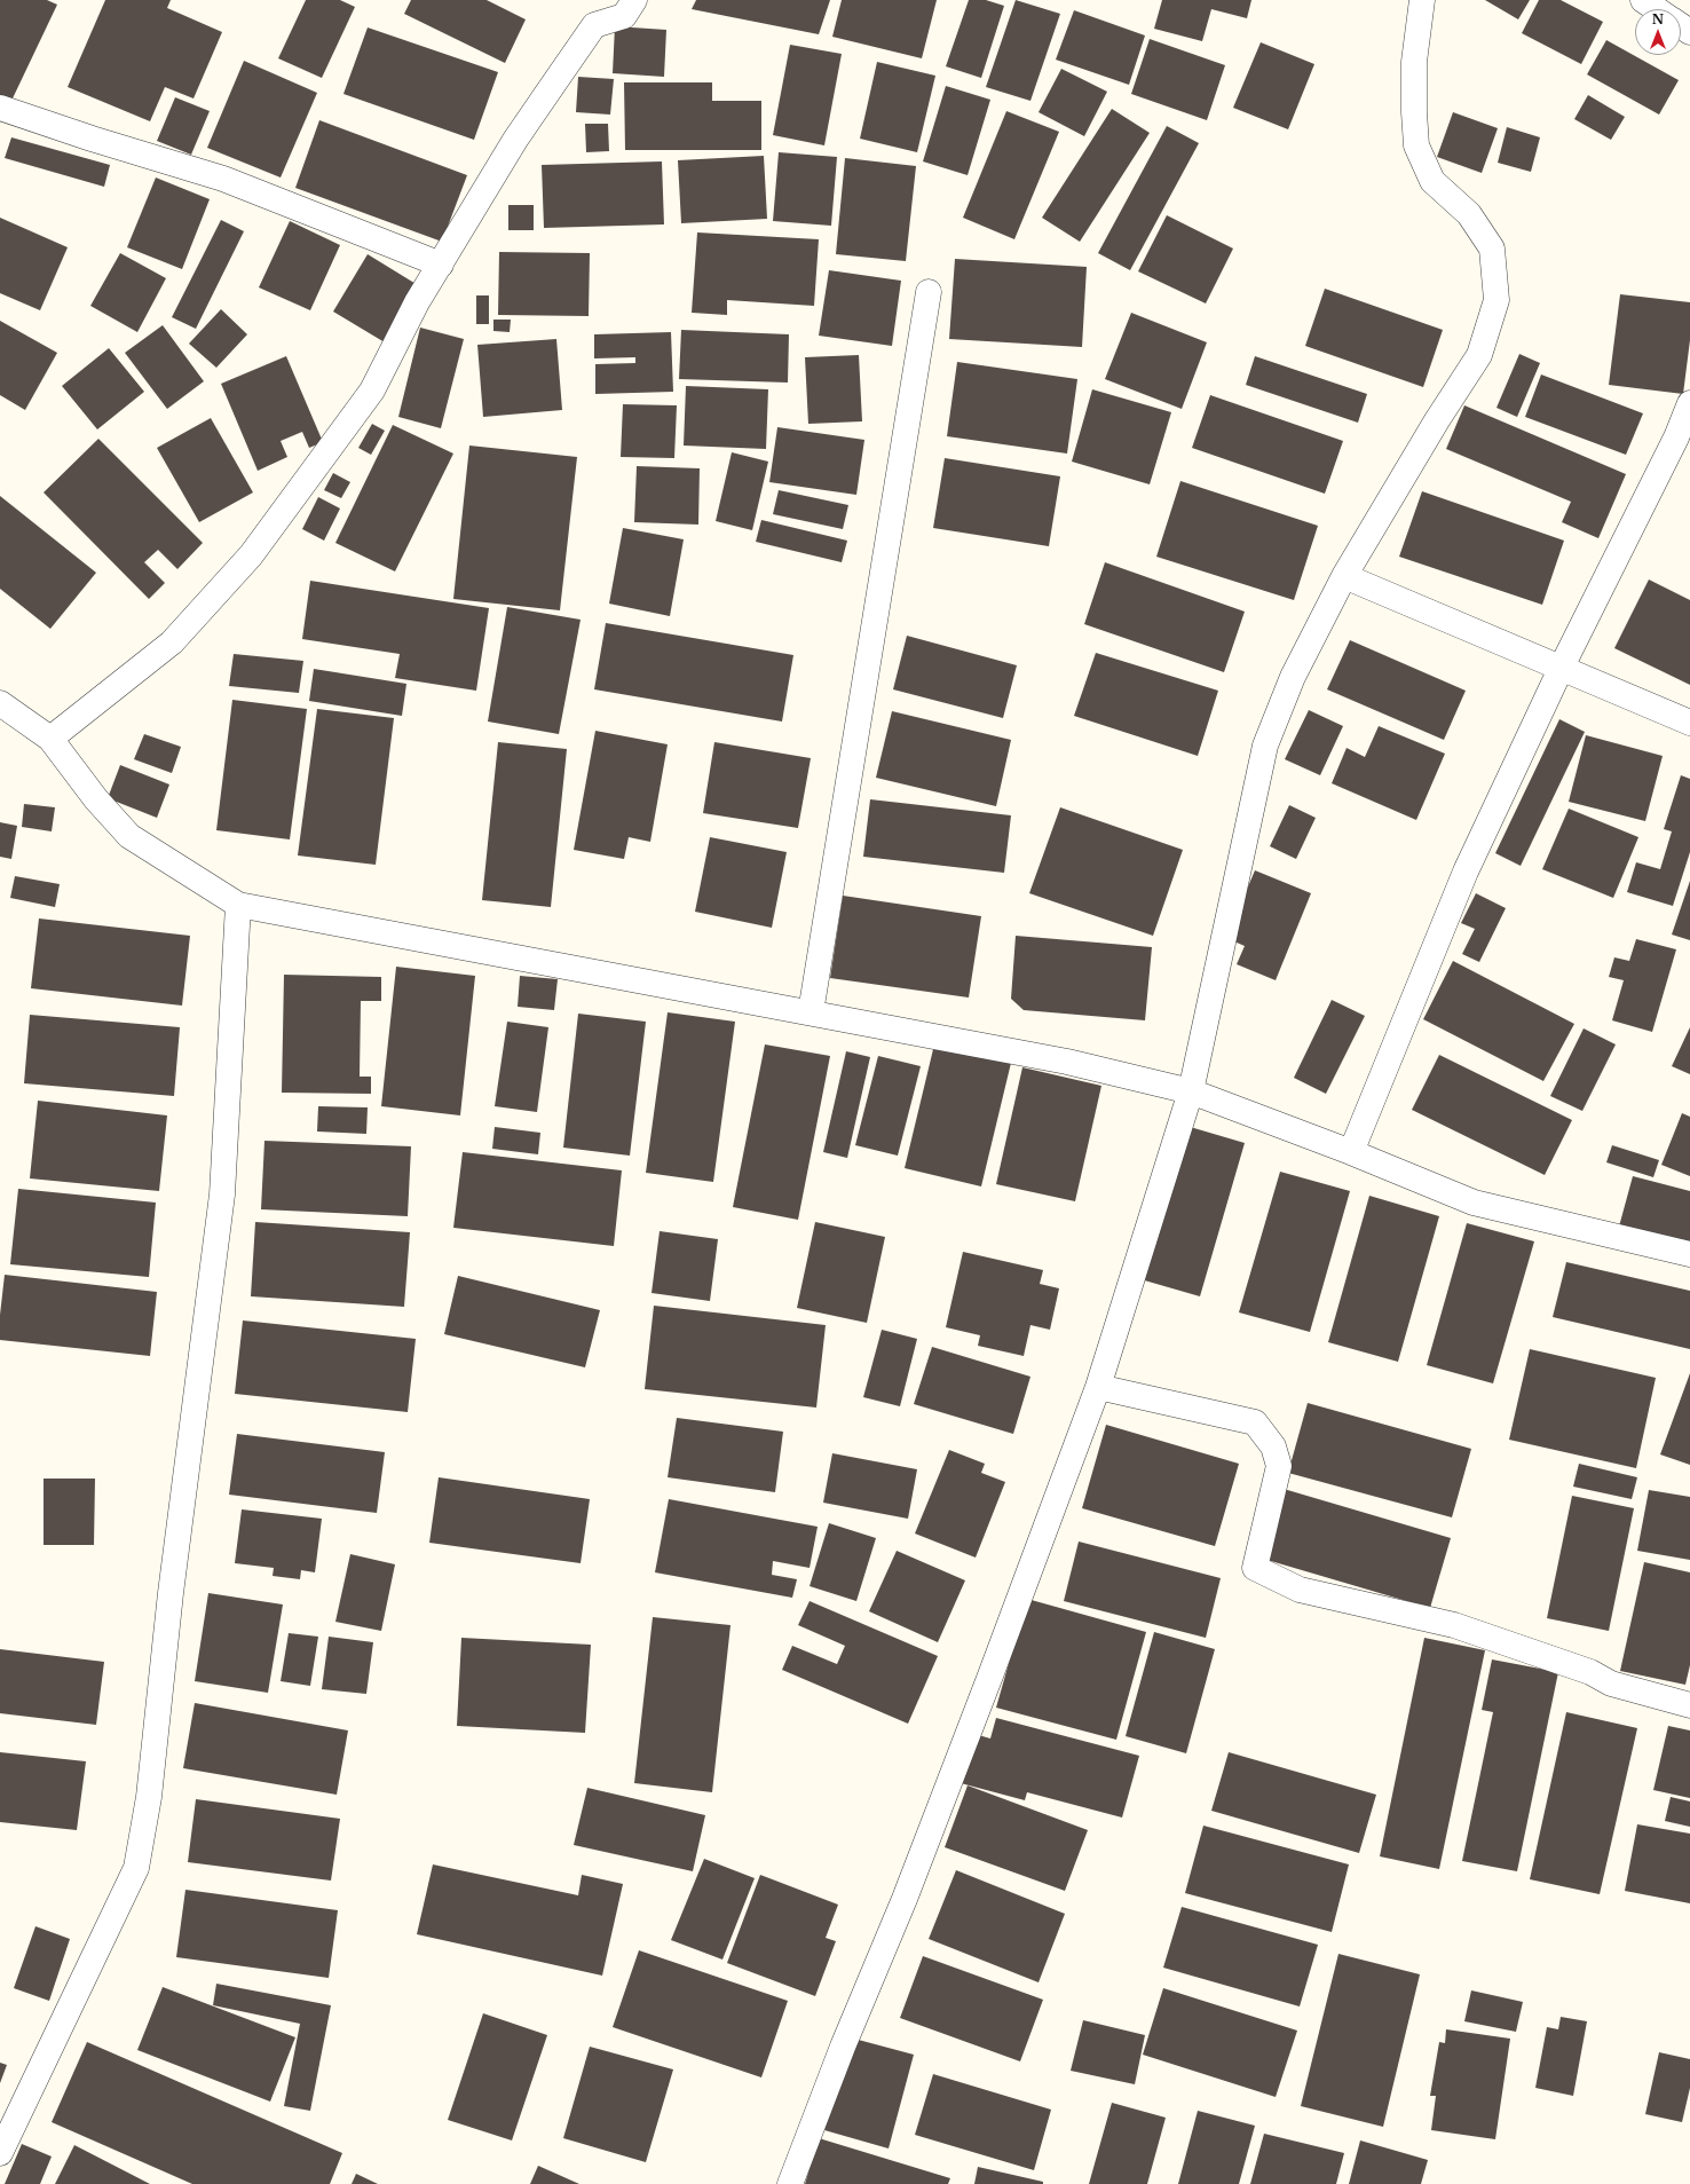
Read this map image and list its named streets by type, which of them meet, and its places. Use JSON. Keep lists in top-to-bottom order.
{
  "north": "top"
}
